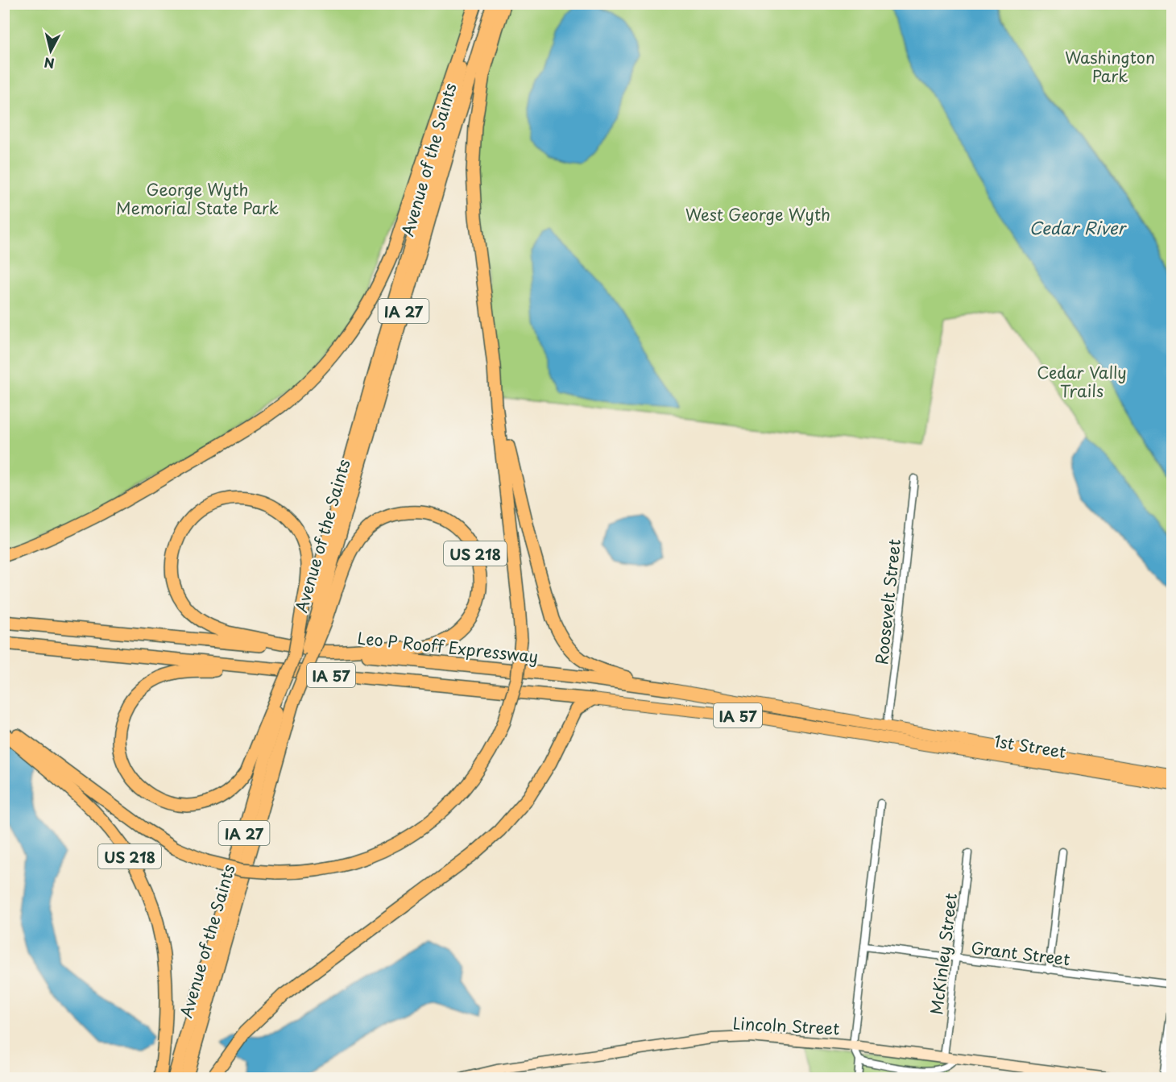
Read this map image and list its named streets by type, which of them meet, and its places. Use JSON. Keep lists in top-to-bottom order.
{
  "streets": {
    "highway": [
      "Avenue of the Saints",
      "IA 27",
      "US 218",
      "Leo P Rooff Expressway",
      "IA 57"
    ],
    "main road": ["1st Street", "Lincoln Street"],
    "street": ["Roosevelt Street", "Grant Street", "McKinley Street"]
  },
  "crossings": [
    ["Avenue of the Saints", "US 218"],
    ["US 218", "Leo P Rooff Expressway"],
    ["Roosevelt Street", "Leo P Rooff Expressway"],
    ["Roosevelt Street", "IA 57"],
    ["Roosevelt Street", "1st Street"],
    ["Leo P Rooff Expressway", "IA 57"],
    ["Leo P Rooff Expressway", "1st Street"],
    ["IA 57", "1st Street"],
    ["Grant Street", "McKinley Street"],
    ["McKinley Street", "Lincoln Street"]
  ],
  "water": ["Cedar River"],
  "parks": [
    "Washington Park",
    "George Wyth Memorial State Park",
    "West George Wyth",
    "Cedar Vally Trails"
  ],
  "north": "bottom"
}
